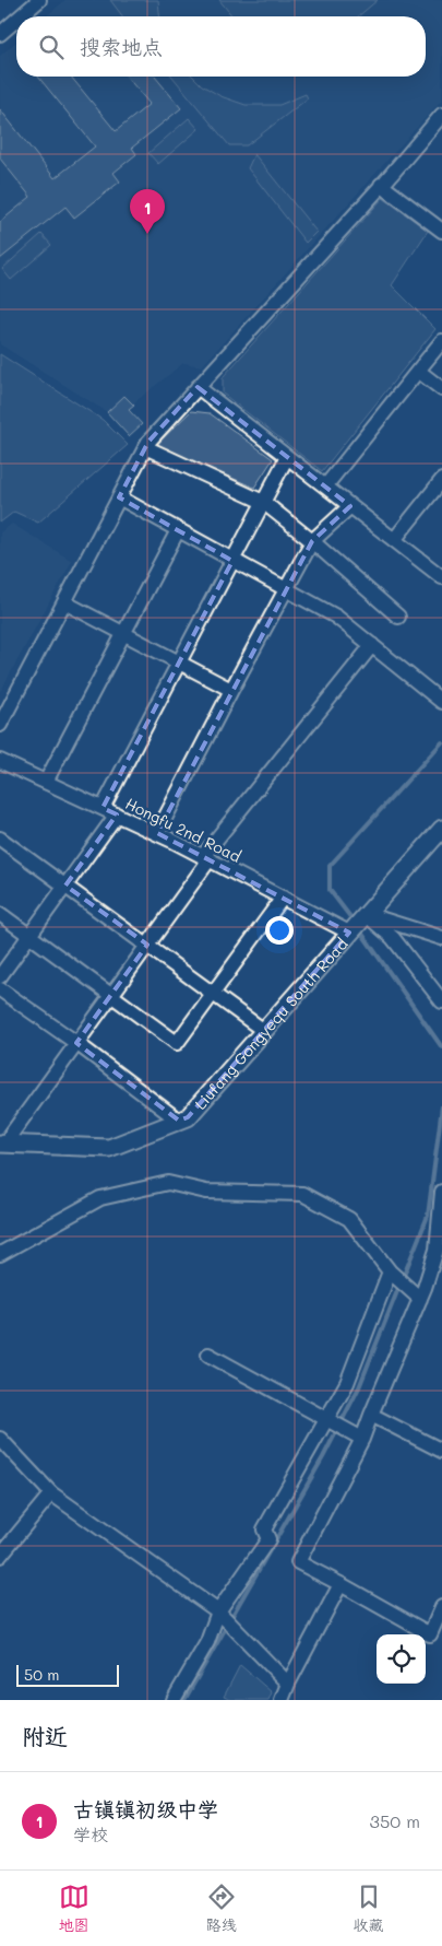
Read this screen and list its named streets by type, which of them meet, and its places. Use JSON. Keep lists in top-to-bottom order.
{
  "streets": {
    "main road": ["Liufang Gongyequ South Road"],
    "street": ["Hongfu 2nd Road"]
  },
  "crossings": [
    ["Hongfu 2nd Road", "Liufang Gongyequ South Road"]
  ],
  "scale_bar": "50 m",
  "page": {
    "search": "搜索地点",
    "pins": "1",
    "scale": "50 m",
    "heading": "附近",
    "list": [
      {
        "mark": "1",
        "name": "古镇镇初级中学",
        "note": "学校",
        "value": "350 m"
      }
    ],
    "nav": ["地图", "路线", "收藏"]
  }
}
